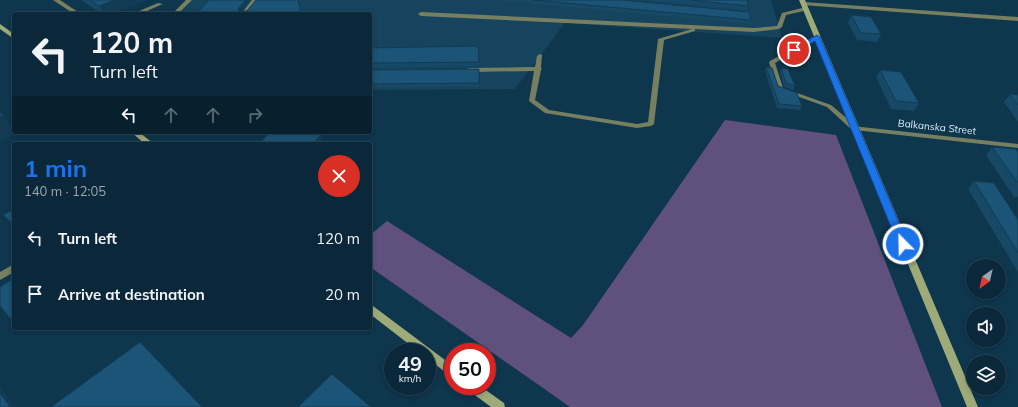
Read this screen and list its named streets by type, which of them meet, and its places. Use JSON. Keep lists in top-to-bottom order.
{
  "streets": {
    "street": ["Balkanska Street"]
  },
  "north": "bottom left",
  "page": {
    "turn": ["120 m", "Turn left"],
    "heading": ["1 min", "140 m · 12:05"],
    "list": [
      {
        "name": "Turn left",
        "value": "120 m"
      },
      {
        "name": "Arrive at destination",
        "value": "20 m"
      }
    ],
    "speed": "49 km/h",
    "limit": "50"
  }
}
